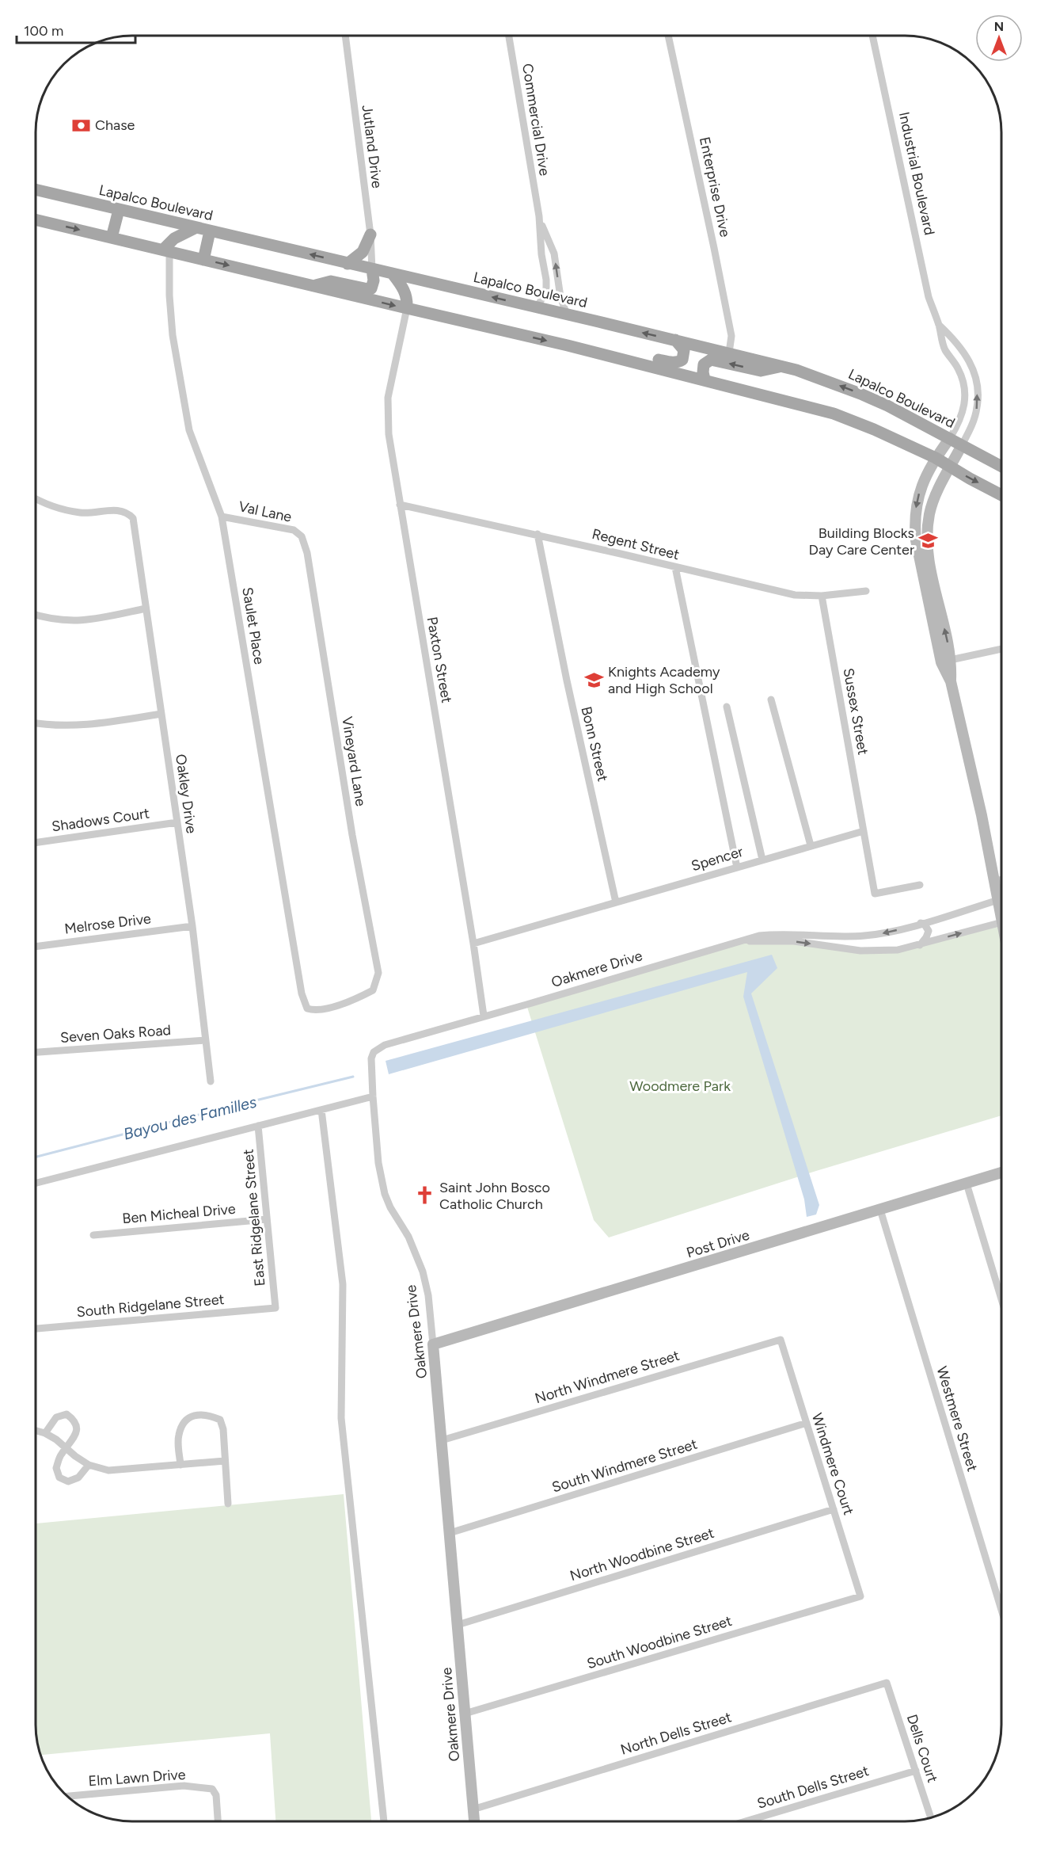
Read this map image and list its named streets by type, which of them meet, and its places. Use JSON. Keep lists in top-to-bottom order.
{
  "streets": {
    "main road": ["Lapalco Boulevard"],
    "street": [
      "Commercial Drive",
      "Jutland Drive",
      "Industrial Boulevard",
      "Enterprise Drive",
      "Val Lane",
      "Regent Street",
      "Saulet Place",
      "Paxton Street",
      "Sussex Street",
      "Bonn Street",
      "Vineyard Lane",
      "Oakley Drive",
      "Shadows Court",
      "Spencer",
      "Melrose Drive",
      "Oakmere Drive",
      "Seven Oaks Road",
      "Ben Micheal Drive",
      "East Ridgelane Street",
      "Post Drive",
      "South Ridgelane Street",
      "North Windmere Street",
      "Westmere Street",
      "Windmere Court",
      "South Windmere Street",
      "North Woodbine Street",
      "South Woodbine Street",
      "North Dells Street",
      "Dells Court",
      "Elm Lawn Drive",
      "South Dells Street"
    ]
  },
  "crossings": [
    ["Commercial Drive", "Lapalco Boulevard"],
    ["Jutland Drive", "Lapalco Boulevard"],
    ["Industrial Boulevard", "Lapalco Boulevard"],
    ["Enterprise Drive", "Lapalco Boulevard"],
    ["Val Lane", "Saulet Place"],
    ["Val Lane", "Vineyard Lane"],
    ["Regent Street", "Paxton Street"],
    ["Regent Street", "Sussex Street"],
    ["Regent Street", "Bonn Street"],
    ["Saulet Place", "Vineyard Lane"],
    ["Paxton Street", "Spencer"],
    ["Paxton Street", "Oakmere Drive"],
    ["Sussex Street", "Spencer"],
    ["Bonn Street", "Spencer"],
    ["Oakley Drive", "Shadows Court"],
    ["Oakley Drive", "Melrose Drive"],
    ["Oakley Drive", "Seven Oaks Road"],
    ["Oakmere Drive", "Post Drive"],
    ["Oakmere Drive", "North Windmere Street"],
    ["Oakmere Drive", "South Windmere Street"],
    ["Oakmere Drive", "North Woodbine Street"],
    ["Oakmere Drive", "South Woodbine Street"],
    ["Oakmere Drive", "North Dells Street"],
    ["Ben Micheal Drive", "East Ridgelane Street"],
    ["East Ridgelane Street", "South Ridgelane Street"],
    ["Post Drive", "Westmere Street"],
    ["North Windmere Street", "Windmere Court"],
    ["Windmere Court", "South Windmere Street"],
    ["Windmere Court", "North Woodbine Street"],
    ["Windmere Court", "South Woodbine Street"],
    ["North Dells Street", "Dells Court"],
    ["Dells Court", "South Dells Street"]
  ],
  "water": ["Bayou des Familles"],
  "parks": ["Woodmere Park"],
  "places": {
    "bank": ["Chase"],
    "school or university": ["Building Blocks Day Care Center", "Knights Academy and High School"],
    "church": ["Saint John Bosco Catholic Church"]
  },
  "scale_bar": "100 m",
  "north": "top"
}
